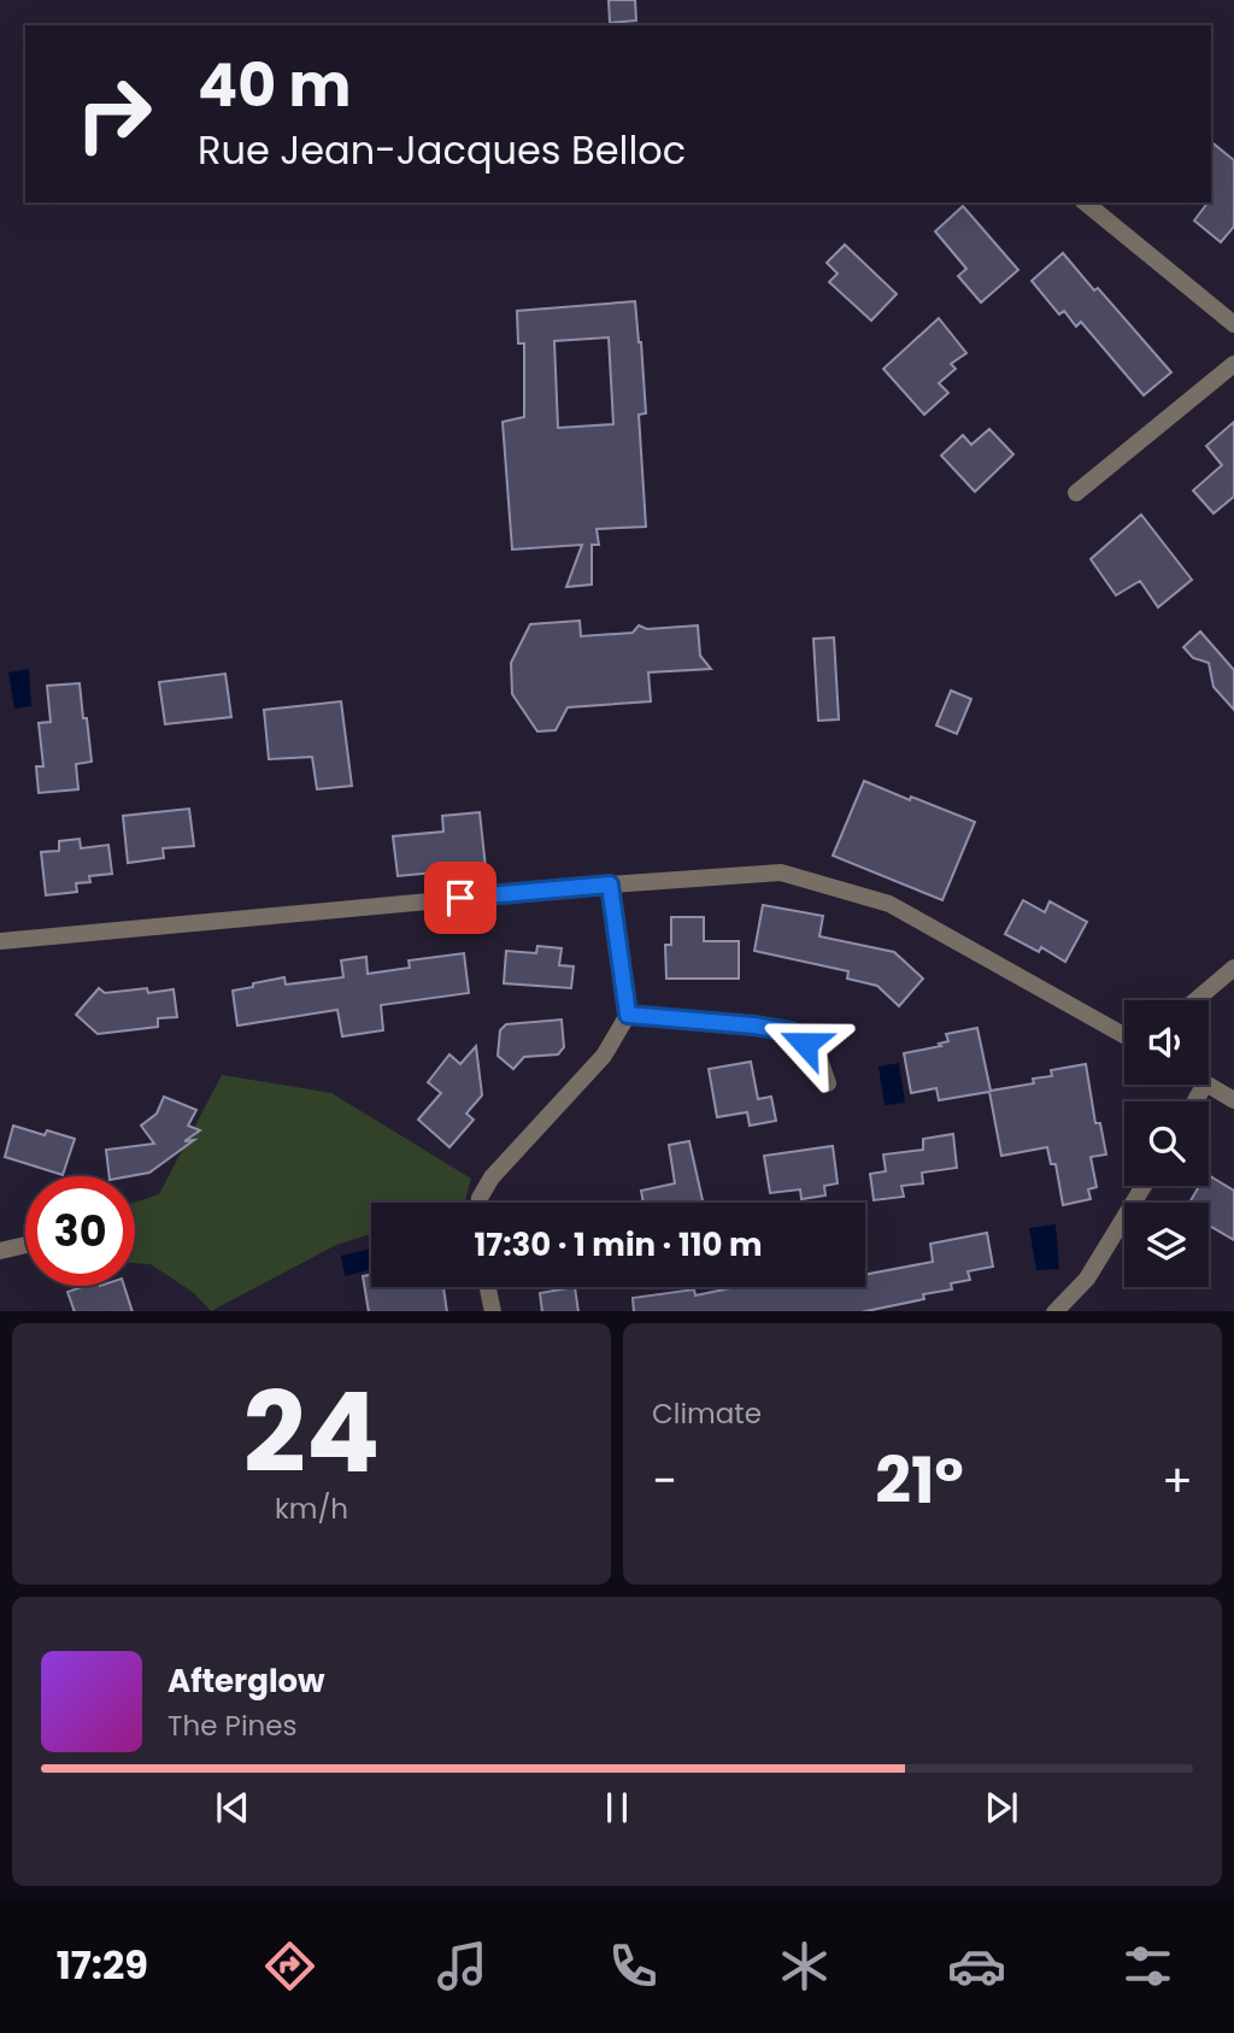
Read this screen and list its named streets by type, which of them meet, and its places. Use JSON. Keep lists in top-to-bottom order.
{
  "page": {
    "turn": ["40 m", "Rue Jean-Jacques Belloc"],
    "limit": "30",
    "trip": "17:30 · 1 min · 110 m",
    "tile": [
      ["24", "km/h"],
      "Climate"
    ],
    "heat": ["−", "21°", "+"],
    "song": ["Afterglow", "The Pines"],
    "tabs": "17:29"
  }
}
